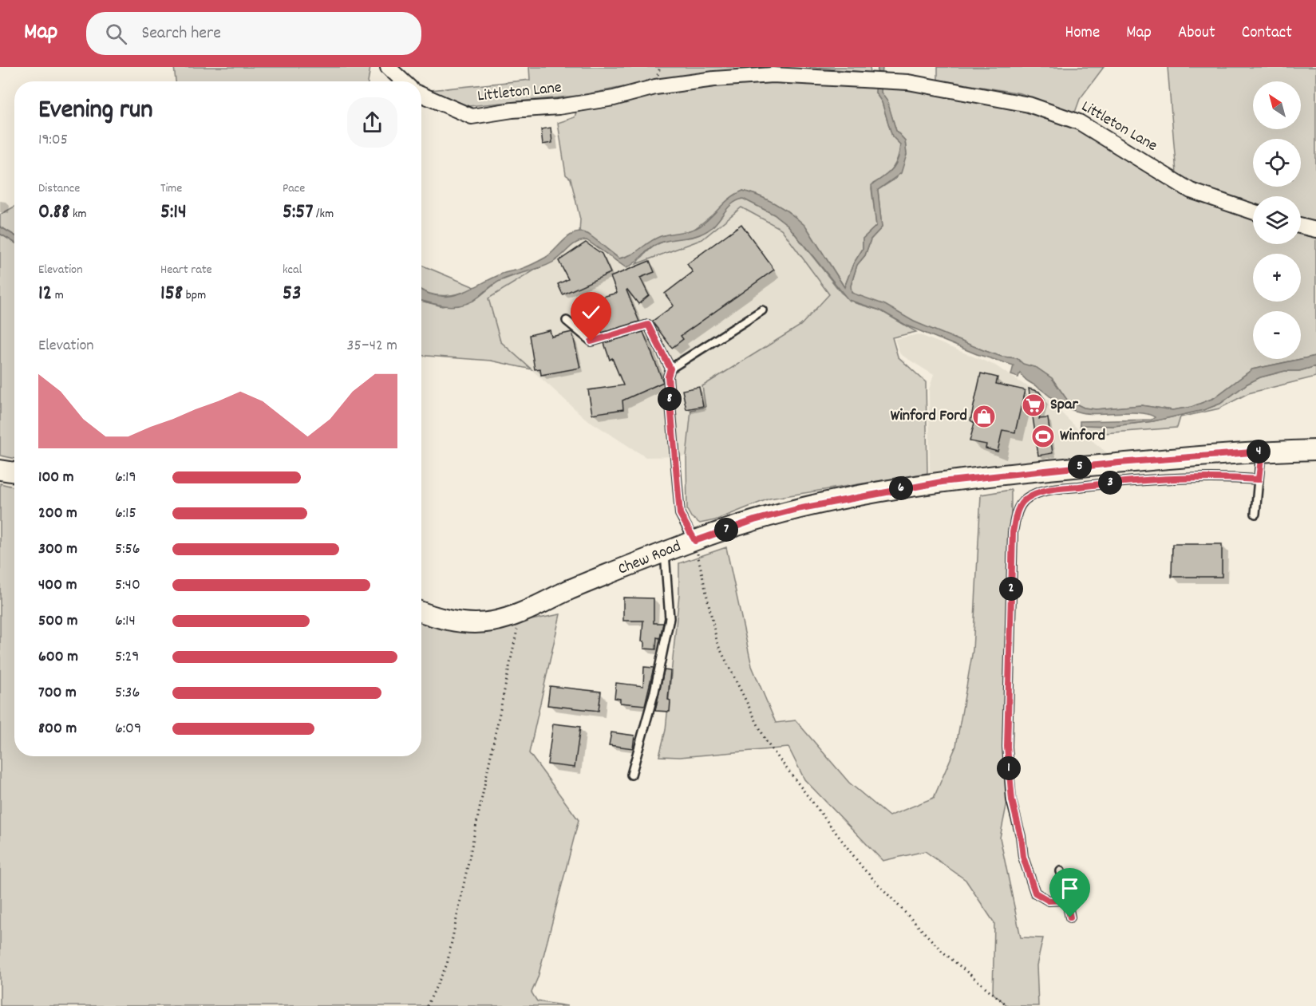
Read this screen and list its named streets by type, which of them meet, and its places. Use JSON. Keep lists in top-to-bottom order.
{
  "streets": {
    "main road": ["Chew Road"],
    "street": ["Littleton Lane"]
  },
  "places": {
    "supermarket": ["Spar"],
    "shop": ["Winford Ford"],
    "sports": ["Winford"]
  },
  "north": "top left",
  "page": {
    "header": "Map",
    "search": "Search here",
    "nav": [
      "Home",
      "Map",
      "About",
      "Contact"
    ],
    "map_buttons": ["+", "−"],
    "heading": ["Evening run", "19:05"],
    "stats": [
      ["Distance", "0.88 km"],
      ["Time", "5:14"],
      ["Pace", "5:57 /km"],
      ["Elevation", "12 m"],
      ["Heart rate", "158 bpm"],
      ["kcal", "53"]
    ],
    "chart": ["Elevation", "35–42 m"],
    "pins": [
      "8",
      "4",
      "5",
      "3",
      "6",
      "7",
      "2",
      "1"
    ],
    "list": [
      {
        "name": "100 m",
        "note": "6:19"
      },
      {
        "name": "200 m",
        "note": "6:15"
      },
      {
        "name": "300 m",
        "note": "5:56"
      },
      {
        "name": "400 m",
        "note": "5:40"
      },
      {
        "name": "500 m",
        "note": "6:14"
      },
      {
        "name": "600 m",
        "note": "5:29"
      },
      {
        "name": "700 m",
        "note": "5:36"
      },
      {
        "name": "800 m",
        "note": "6:09"
      }
    ]
  }
}
